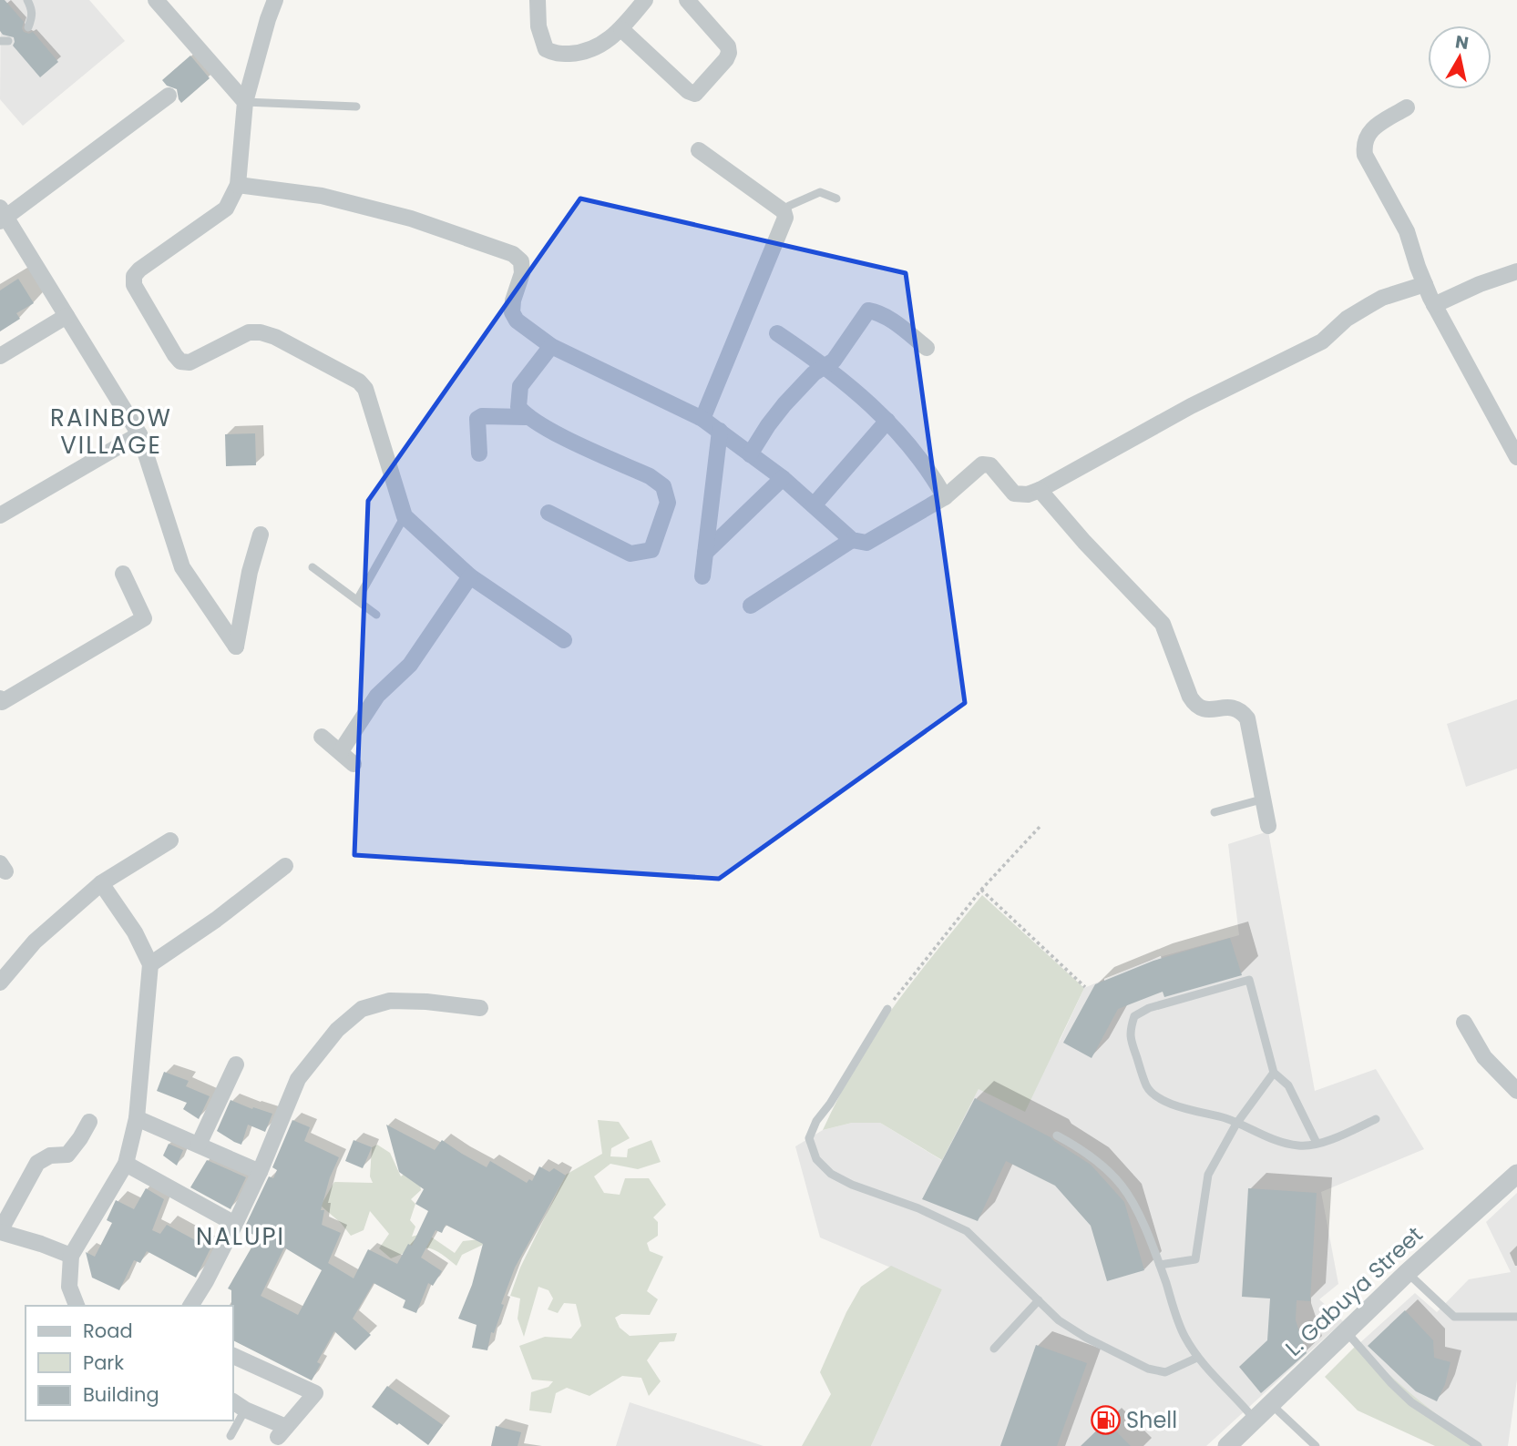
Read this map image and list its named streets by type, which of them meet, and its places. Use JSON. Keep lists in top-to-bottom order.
{
  "streets": {
    "street": ["L. Gabuya Street"]
  },
  "districts": ["RAINBOW VILLAGE", "NALUPI"],
  "places": {
    "fuel station": ["Shell"]
  },
  "legend": ["Road", "Park", "Building"],
  "north": "top"
}
